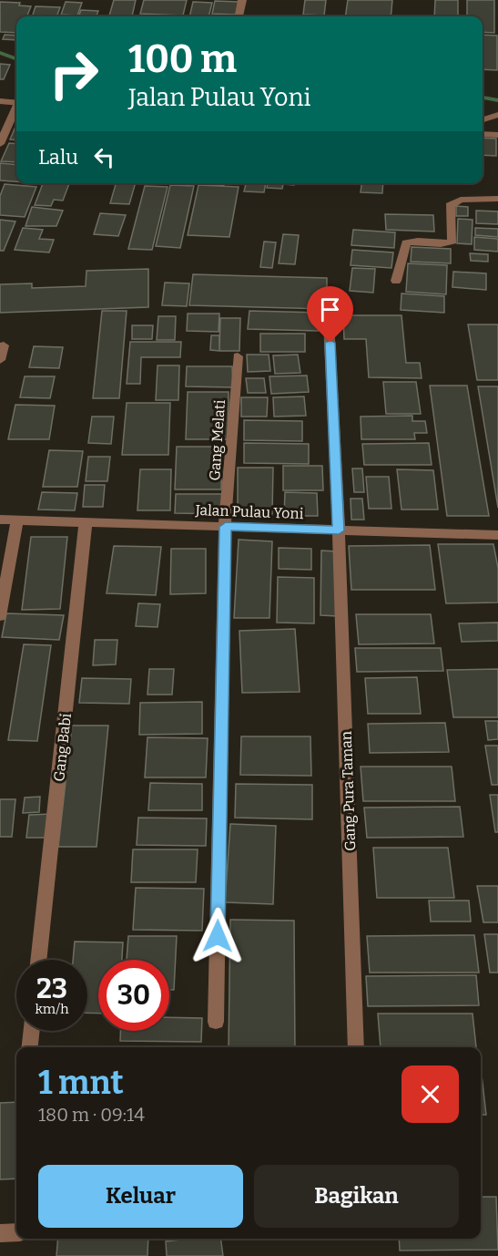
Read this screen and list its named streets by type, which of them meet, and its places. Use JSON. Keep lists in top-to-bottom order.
{
  "streets": {
    "street": [
      "Gang Melati",
      "Jalan Pulau Yoni",
      "Gang Babi",
      "Gang Pura Taman"
    ]
  },
  "crossings": [
    ["Gang Melati", "Jalan Pulau Yoni"],
    ["Jalan Pulau Yoni", "Gang Babi"],
    ["Jalan Pulau Yoni", "Gang Pura Taman"]
  ],
  "page": {
    "turn": ["100 m", "Jalan Pulau Yoni"],
    "then": "Lalu",
    "speed": "23 km/h",
    "limit": "30",
    "heading": ["1 mnt", "180 m · 09:14"],
    "buttons": ["Keluar", "Bagikan"]
  }
}
